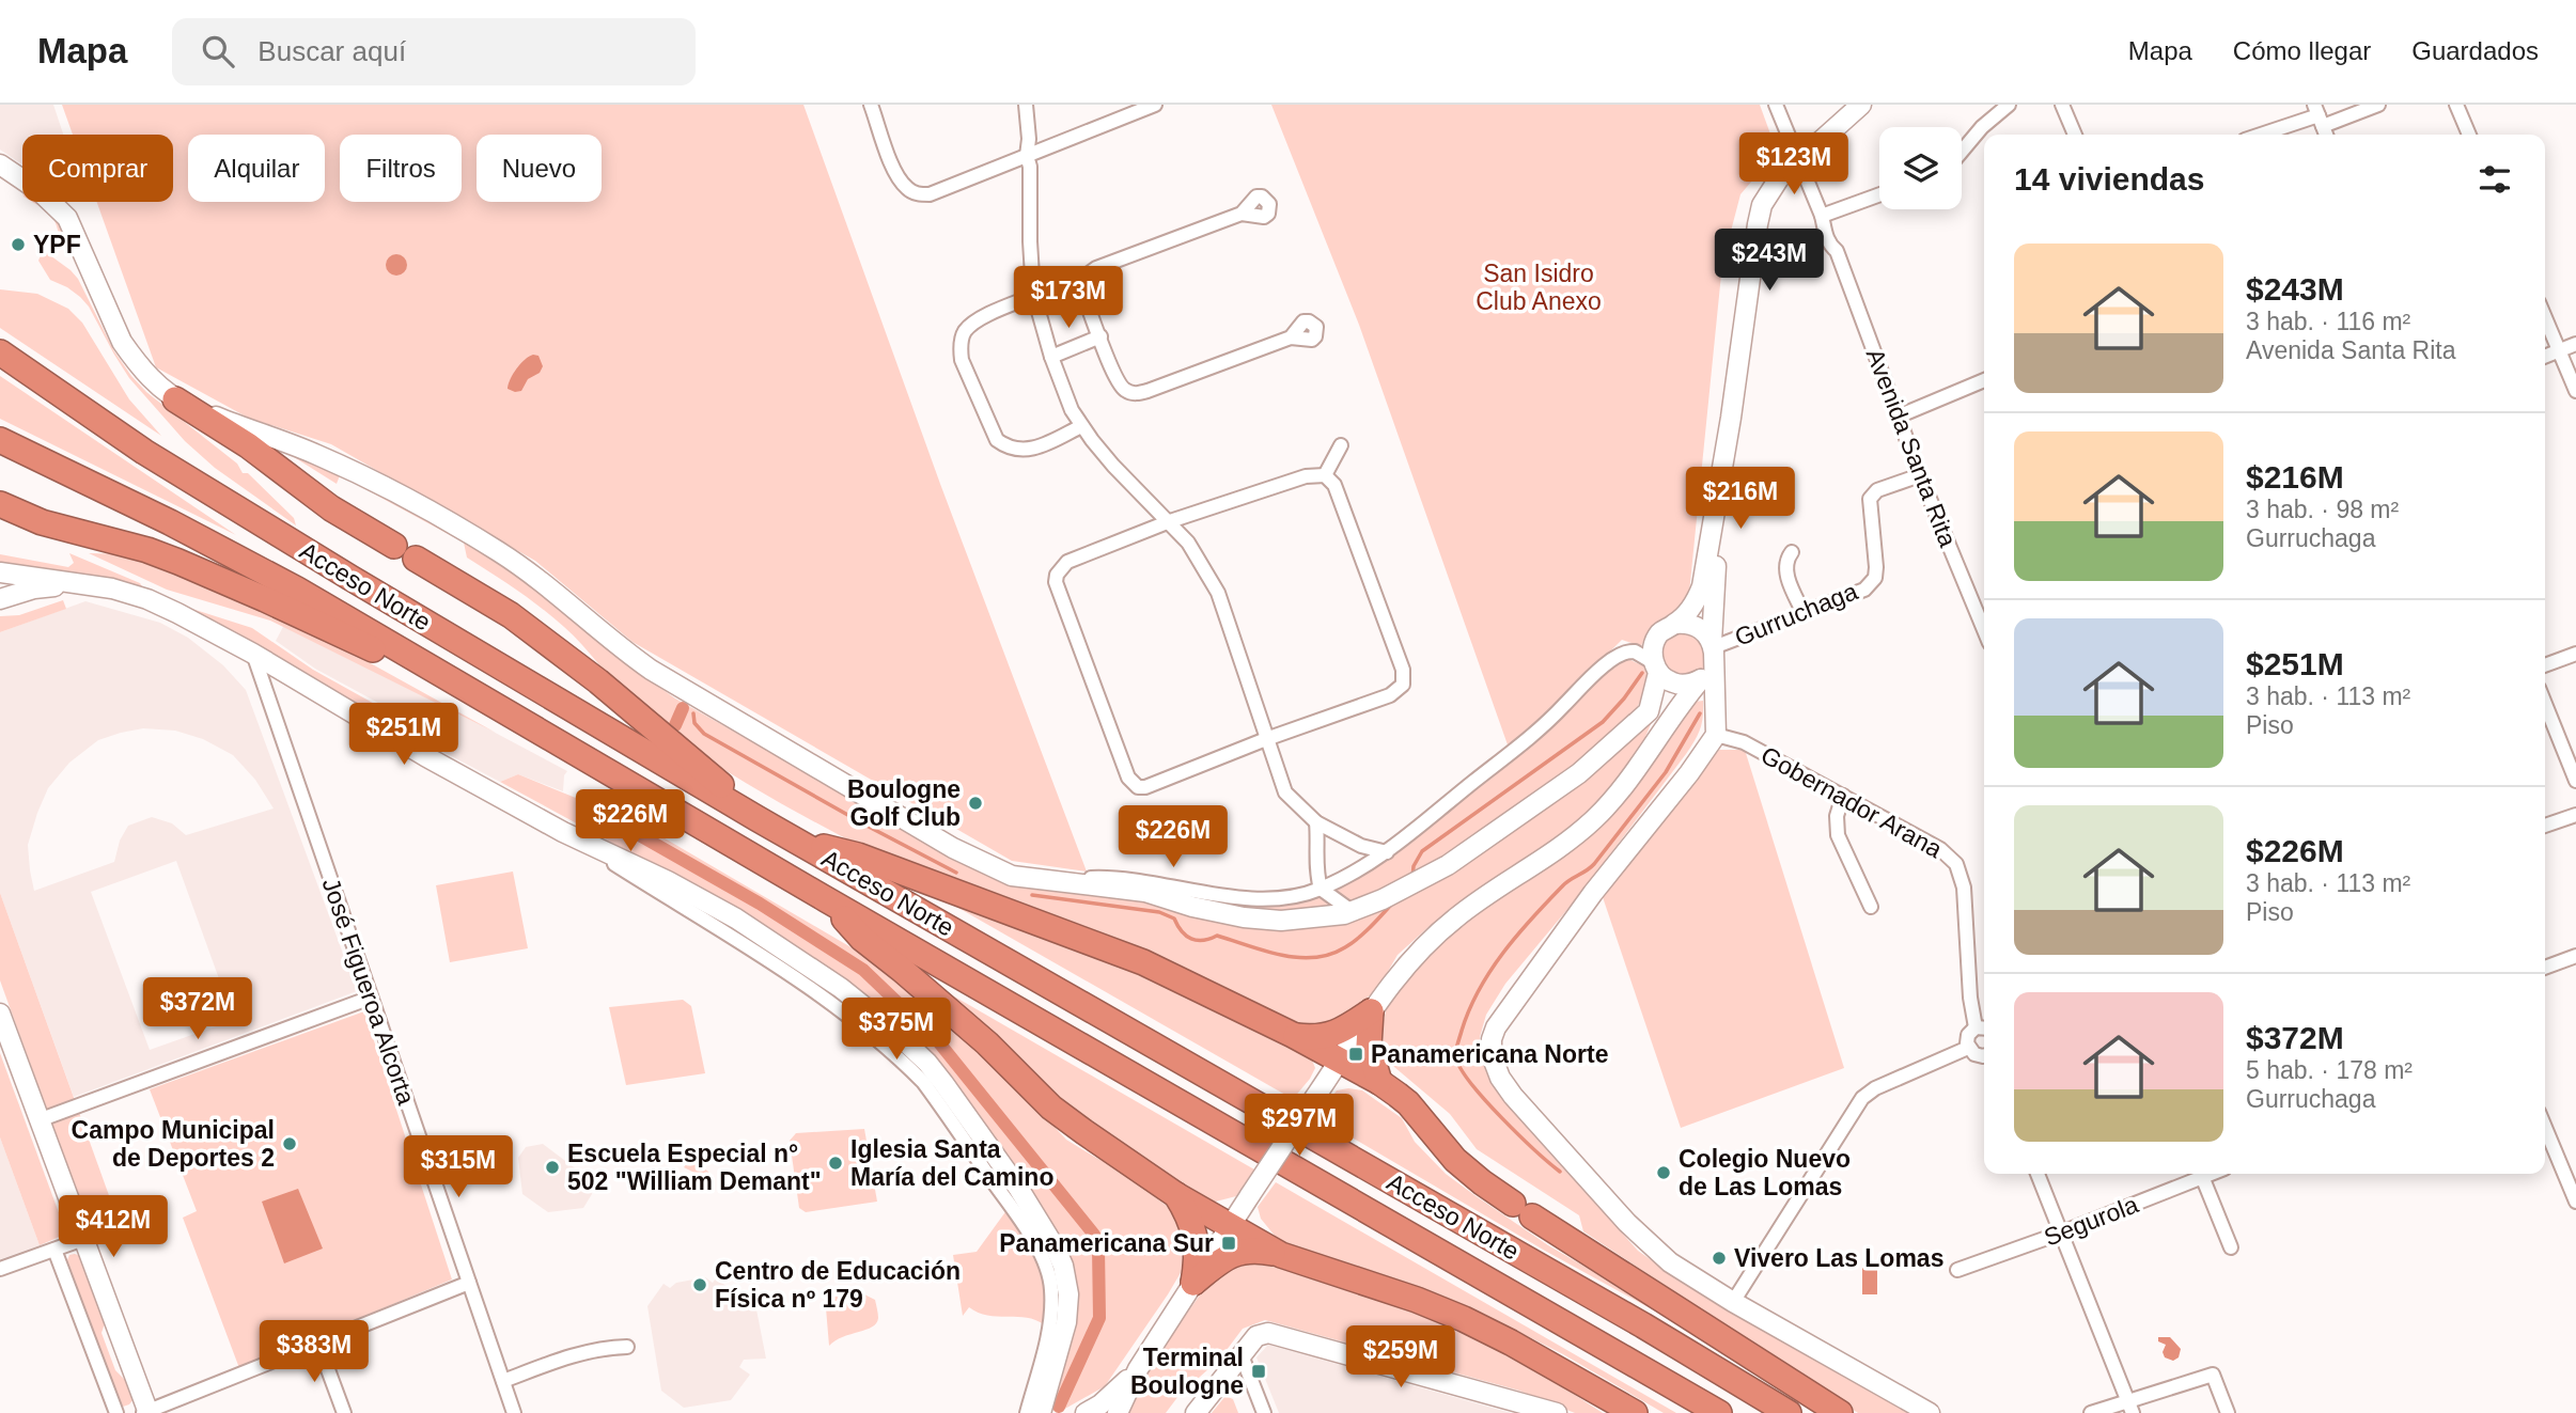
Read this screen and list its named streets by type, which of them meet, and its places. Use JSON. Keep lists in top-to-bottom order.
{
  "streets": {
    "highway": ["Acceso Norte"],
    "street": [
      "Avenida Santa Rita",
      "Gurruchaga",
      "Gobernador Arana",
      "José Figueroa Alcorta",
      "Segurola"
    ]
  },
  "crossings": [
    ["Avenida Santa Rita", "Gurruchaga"]
  ],
  "parks": ["San Isidro Club Anexo"],
  "places": {
    "other": [
      "YPF",
      "Boulogne Golf Club",
      "Campo Municipal de Deportes 2",
      "Iglesia Santa María del Camino",
      "Escuela Especial n° 502 \"William Demant\"",
      "Colegio Nuevo de Las Lomas",
      "Vivero Las Lomas",
      "Centro de Educación Física nº 179"
    ],
    "transit": ["Panamericana Norte", "Panamericana Sur", "Terminal Boulogne"]
  },
  "page": {
    "header": "Mapa",
    "search": "Buscar aquí",
    "nav": ["Mapa", "Cómo llegar", "Guardados"],
    "price": [
      "$123M",
      "$243M",
      "$173M",
      "$216M",
      "$251M",
      "$226M",
      "$226M",
      "$372M",
      "$375M",
      "$297M",
      "$315M",
      "$412M",
      "$383M",
      "$259M"
    ],
    "chip": [
      "Comprar",
      "Alquilar",
      "Filtros",
      "Nuevo"
    ],
    "heading": "14 viviendas",
    "list": [
      {
        "name": "$243M",
        "note": "3 hab. · 116 m² · Avenida Santa Rita"
      },
      {
        "name": "$216M",
        "note": "3 hab. · 98 m² · Gurruchaga"
      },
      {
        "name": "$251M",
        "note": "3 hab. · 113 m² · Piso"
      },
      {
        "name": "$226M",
        "note": "3 hab. · 113 m² · Piso"
      },
      {
        "name": "$372M",
        "note": "5 hab. · 178 m² · Gurruchaga"
      }
    ]
  }
}
